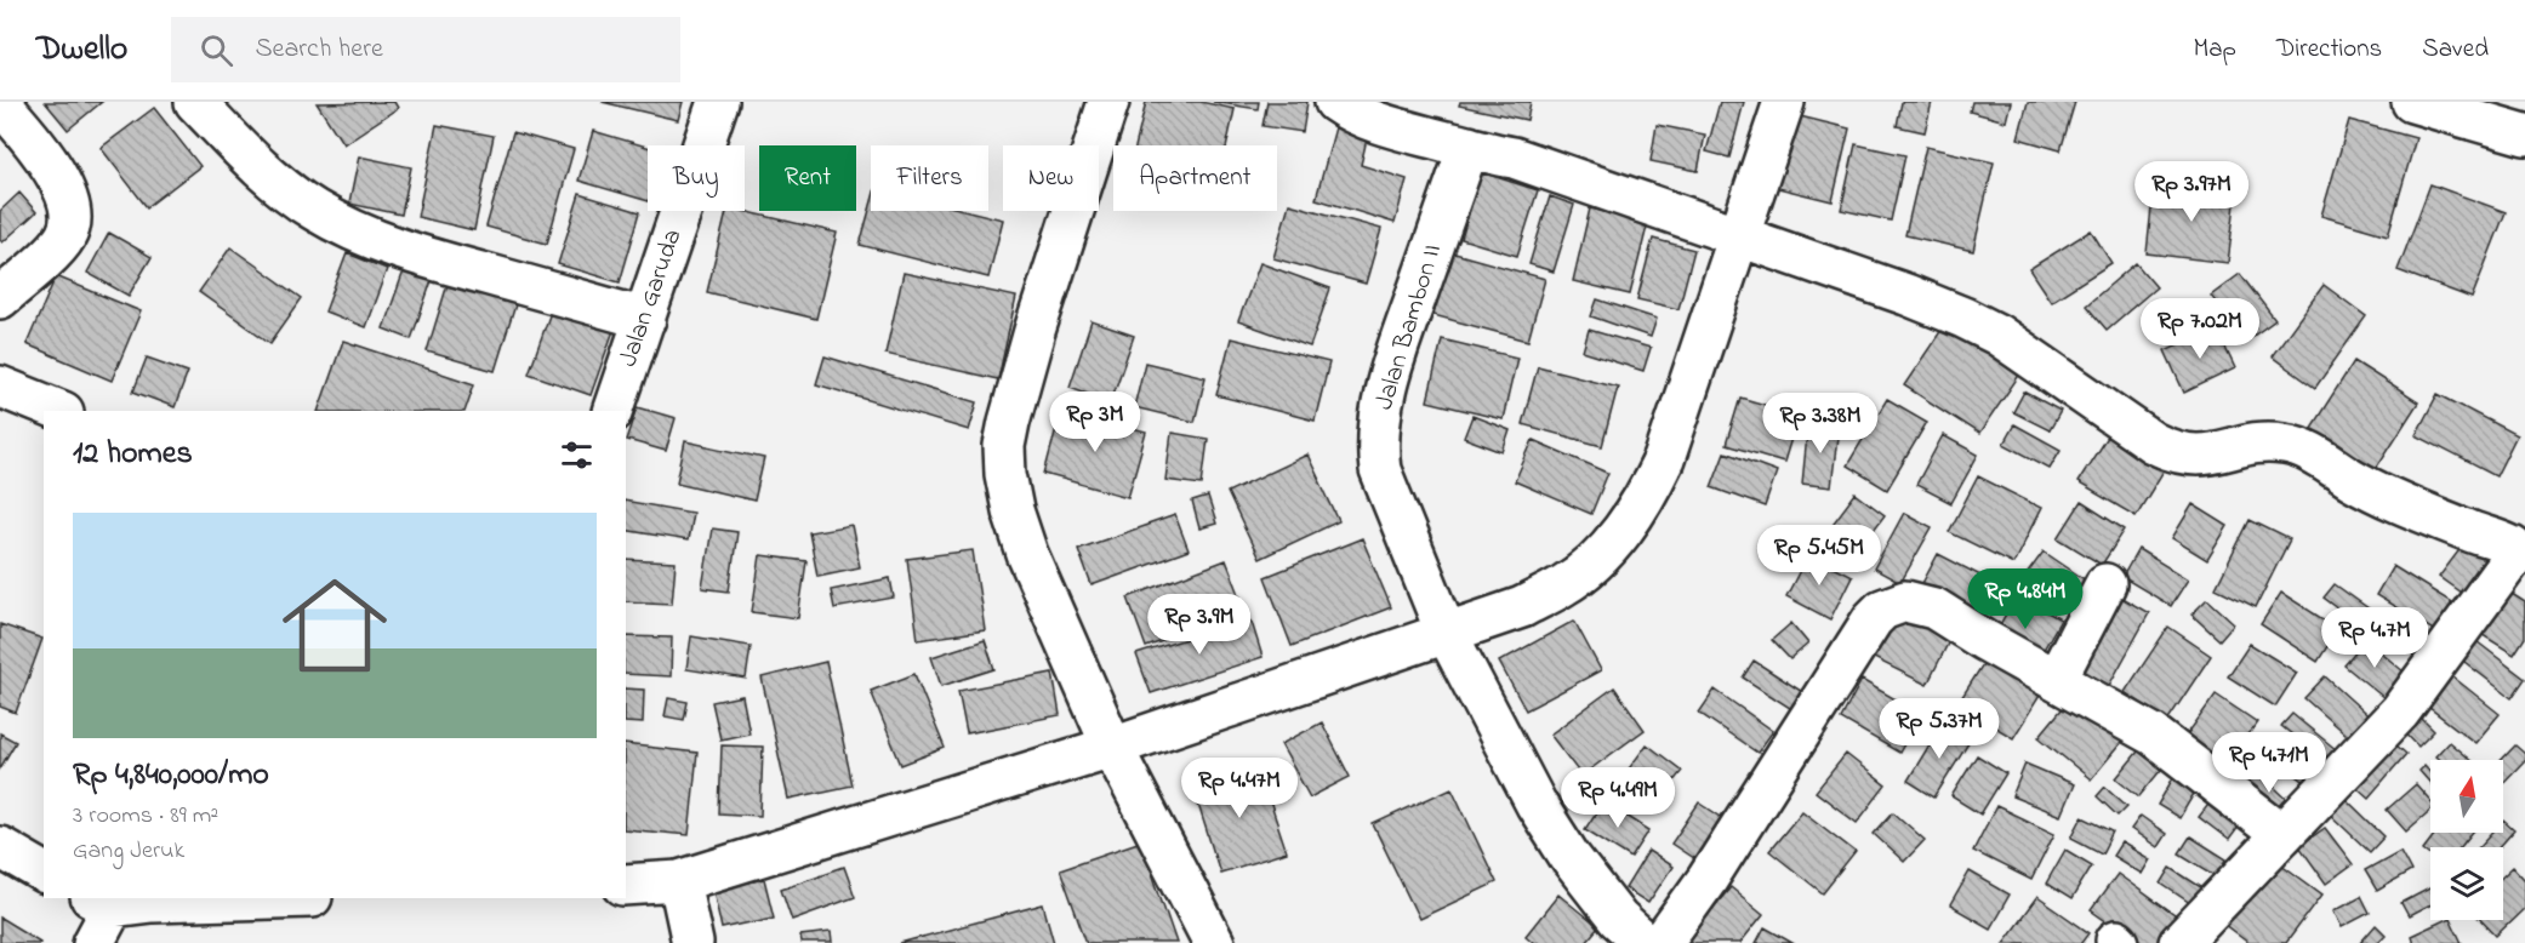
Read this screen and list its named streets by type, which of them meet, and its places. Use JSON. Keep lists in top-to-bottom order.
{
  "streets": {
    "street": ["Jalan Garuda", "Jalan Bambon II"]
  },
  "north": "top",
  "page": {
    "header": "Dwello",
    "search": "Search here",
    "nav": ["Map", "Directions", "Saved"],
    "chip": [
      "Buy",
      "Rent",
      "Filters",
      "New",
      "Apartment"
    ],
    "price": [
      "Rp 3.97M",
      "Rp 7.02M",
      "Rp 3M",
      "Rp 3.38M",
      "Rp 5.45M",
      "Rp 4.84M",
      "Rp 3.9M",
      "Rp 4.7M",
      "Rp 5.37M",
      "Rp 4.71M",
      "Rp 4.47M",
      "Rp 4.49M"
    ],
    "heading": "12 homes",
    "list": [
      {
        "name": "Rp 4,840,000/mo",
        "note": "3 rooms · 89 m² · Gang Jeruk"
      }
    ]
  }
}
